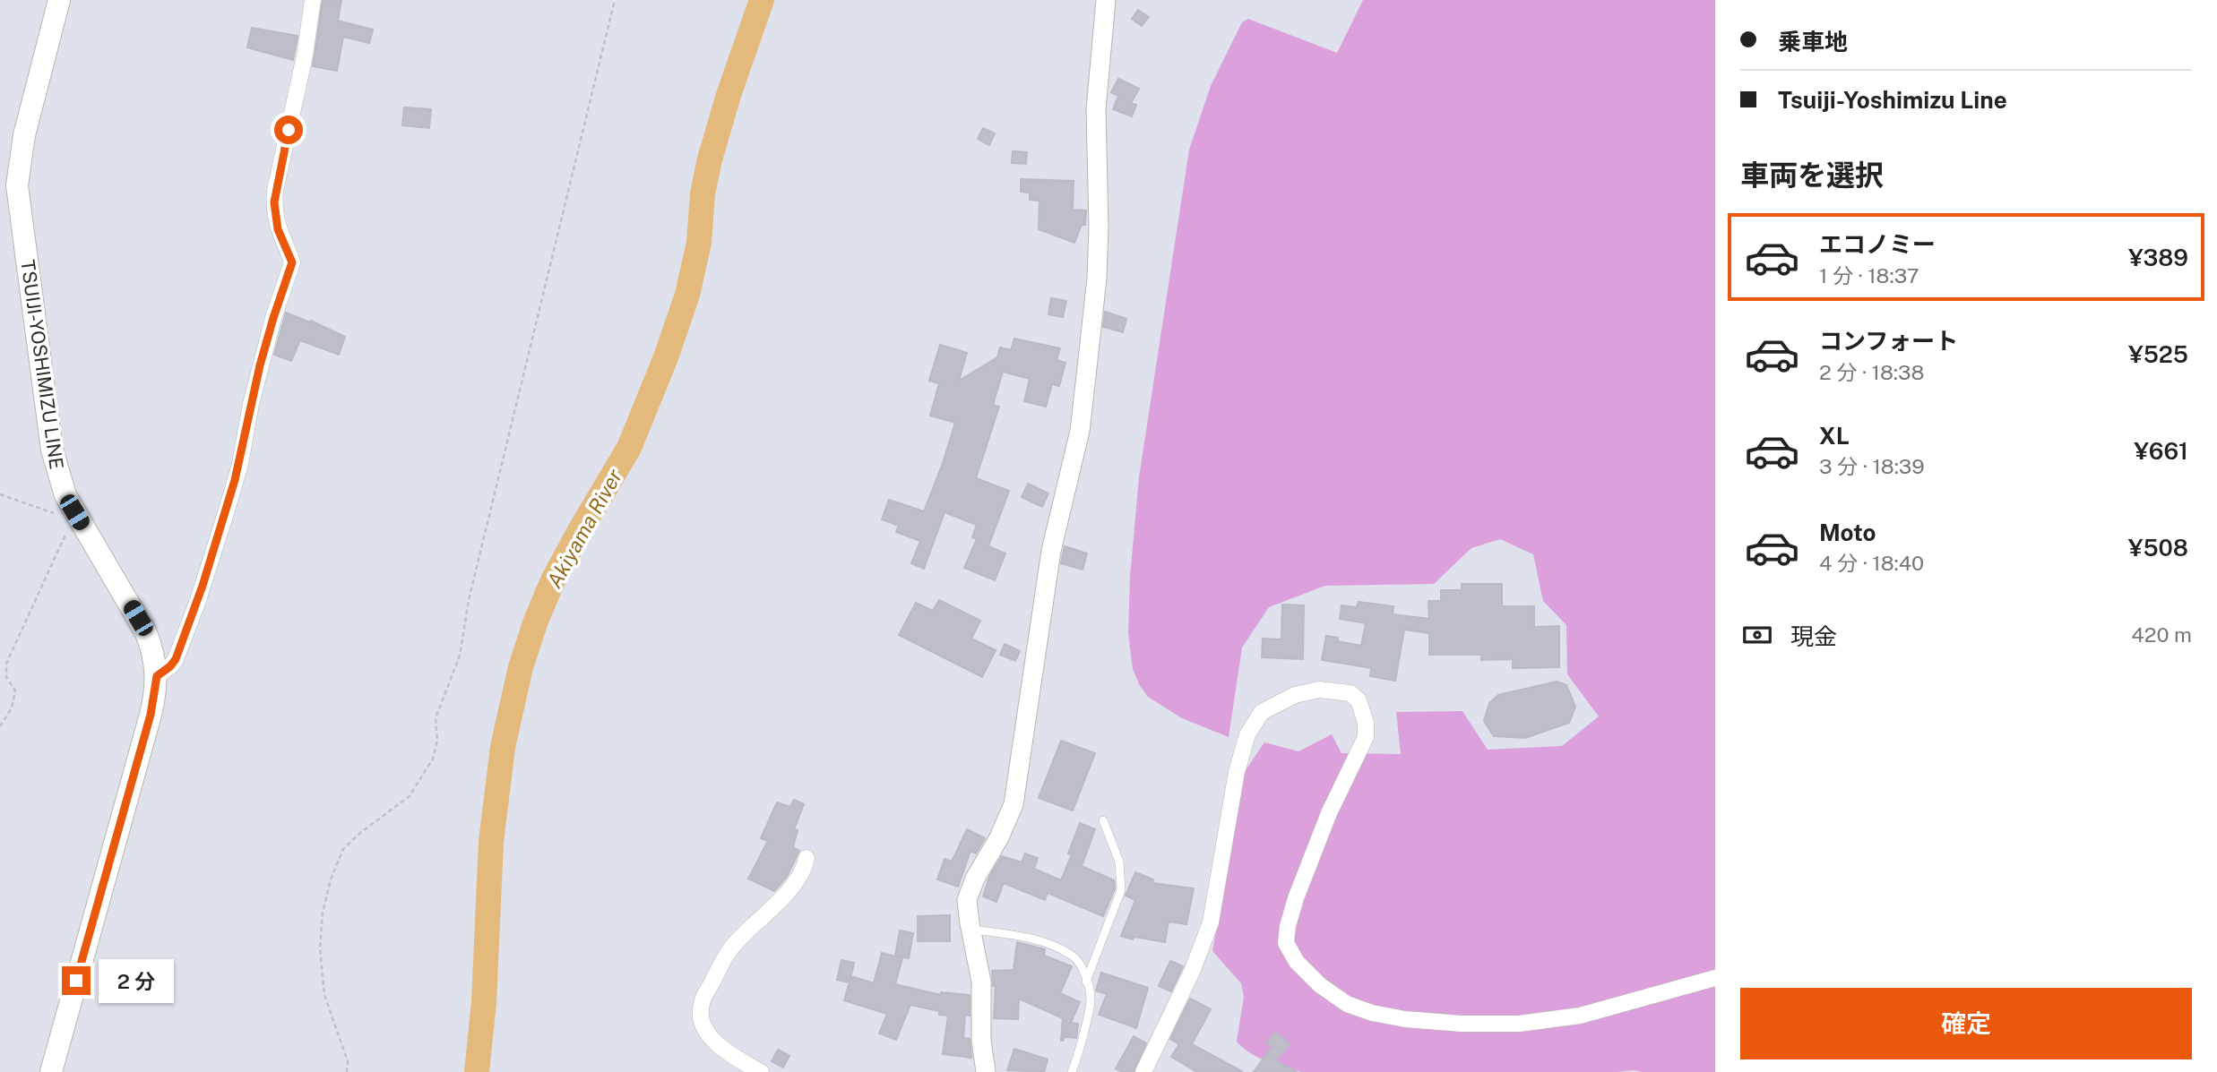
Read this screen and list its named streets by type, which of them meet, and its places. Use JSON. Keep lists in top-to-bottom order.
{
  "streets": {
    "main road": ["TSUIJI-YOSHIMIZU LINE"]
  },
  "water": ["Akiyama River"],
  "page": {
    "banner": ["乗車地", "Tsuiji-Yoshimizu Line"],
    "heading": "車両を選択",
    "list": [
      {
        "name": "エコノミー",
        "note": "1 分 · 18:37",
        "value": "¥389"
      },
      {
        "name": "コンフォート",
        "note": "2 分 · 18:38",
        "value": "¥525"
      },
      {
        "name": "XL",
        "note": "3 分 · 18:39",
        "value": "¥661"
      },
      {
        "name": "Moto",
        "note": "4 分 · 18:40",
        "value": "¥508"
      }
    ],
    "pay": ["現金", "420 m"],
    "bubble": "2 分",
    "buttons": "確定"
  }
}
